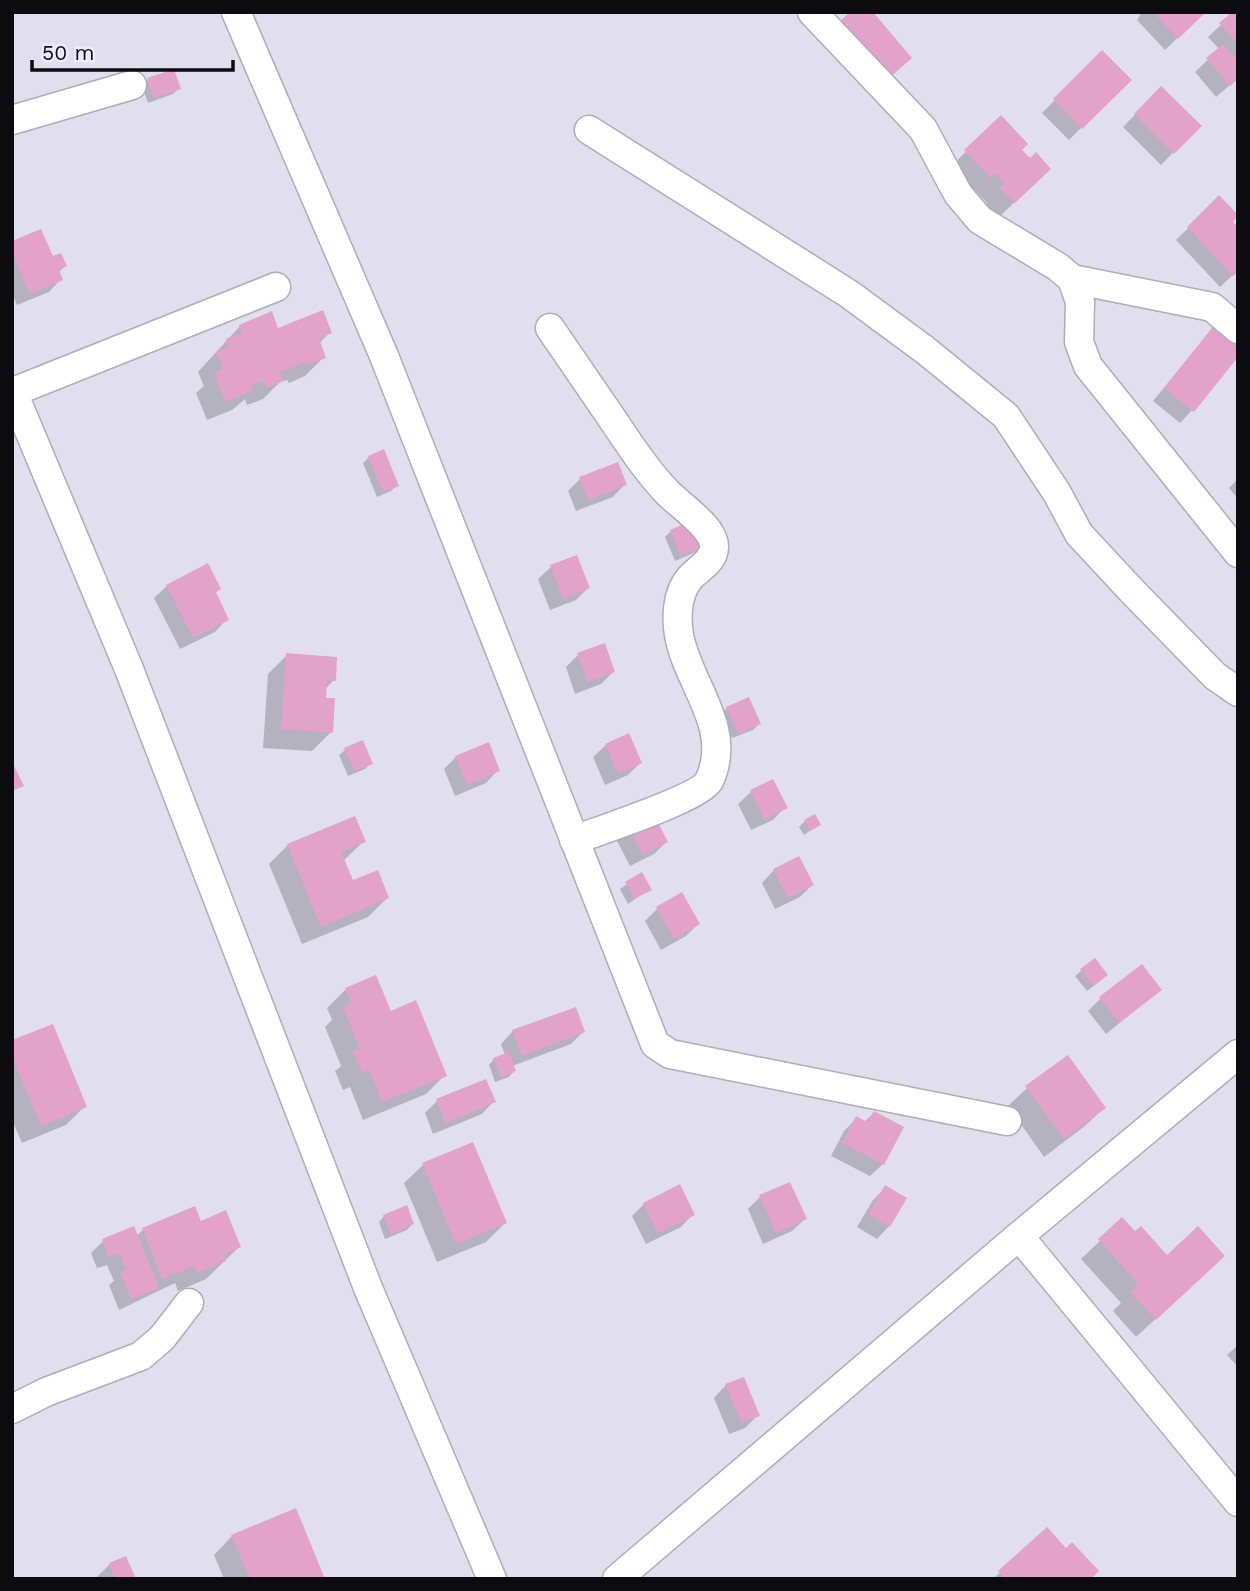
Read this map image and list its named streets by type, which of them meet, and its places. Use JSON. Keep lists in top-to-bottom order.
{
  "scale_bar": "50 m"
}
